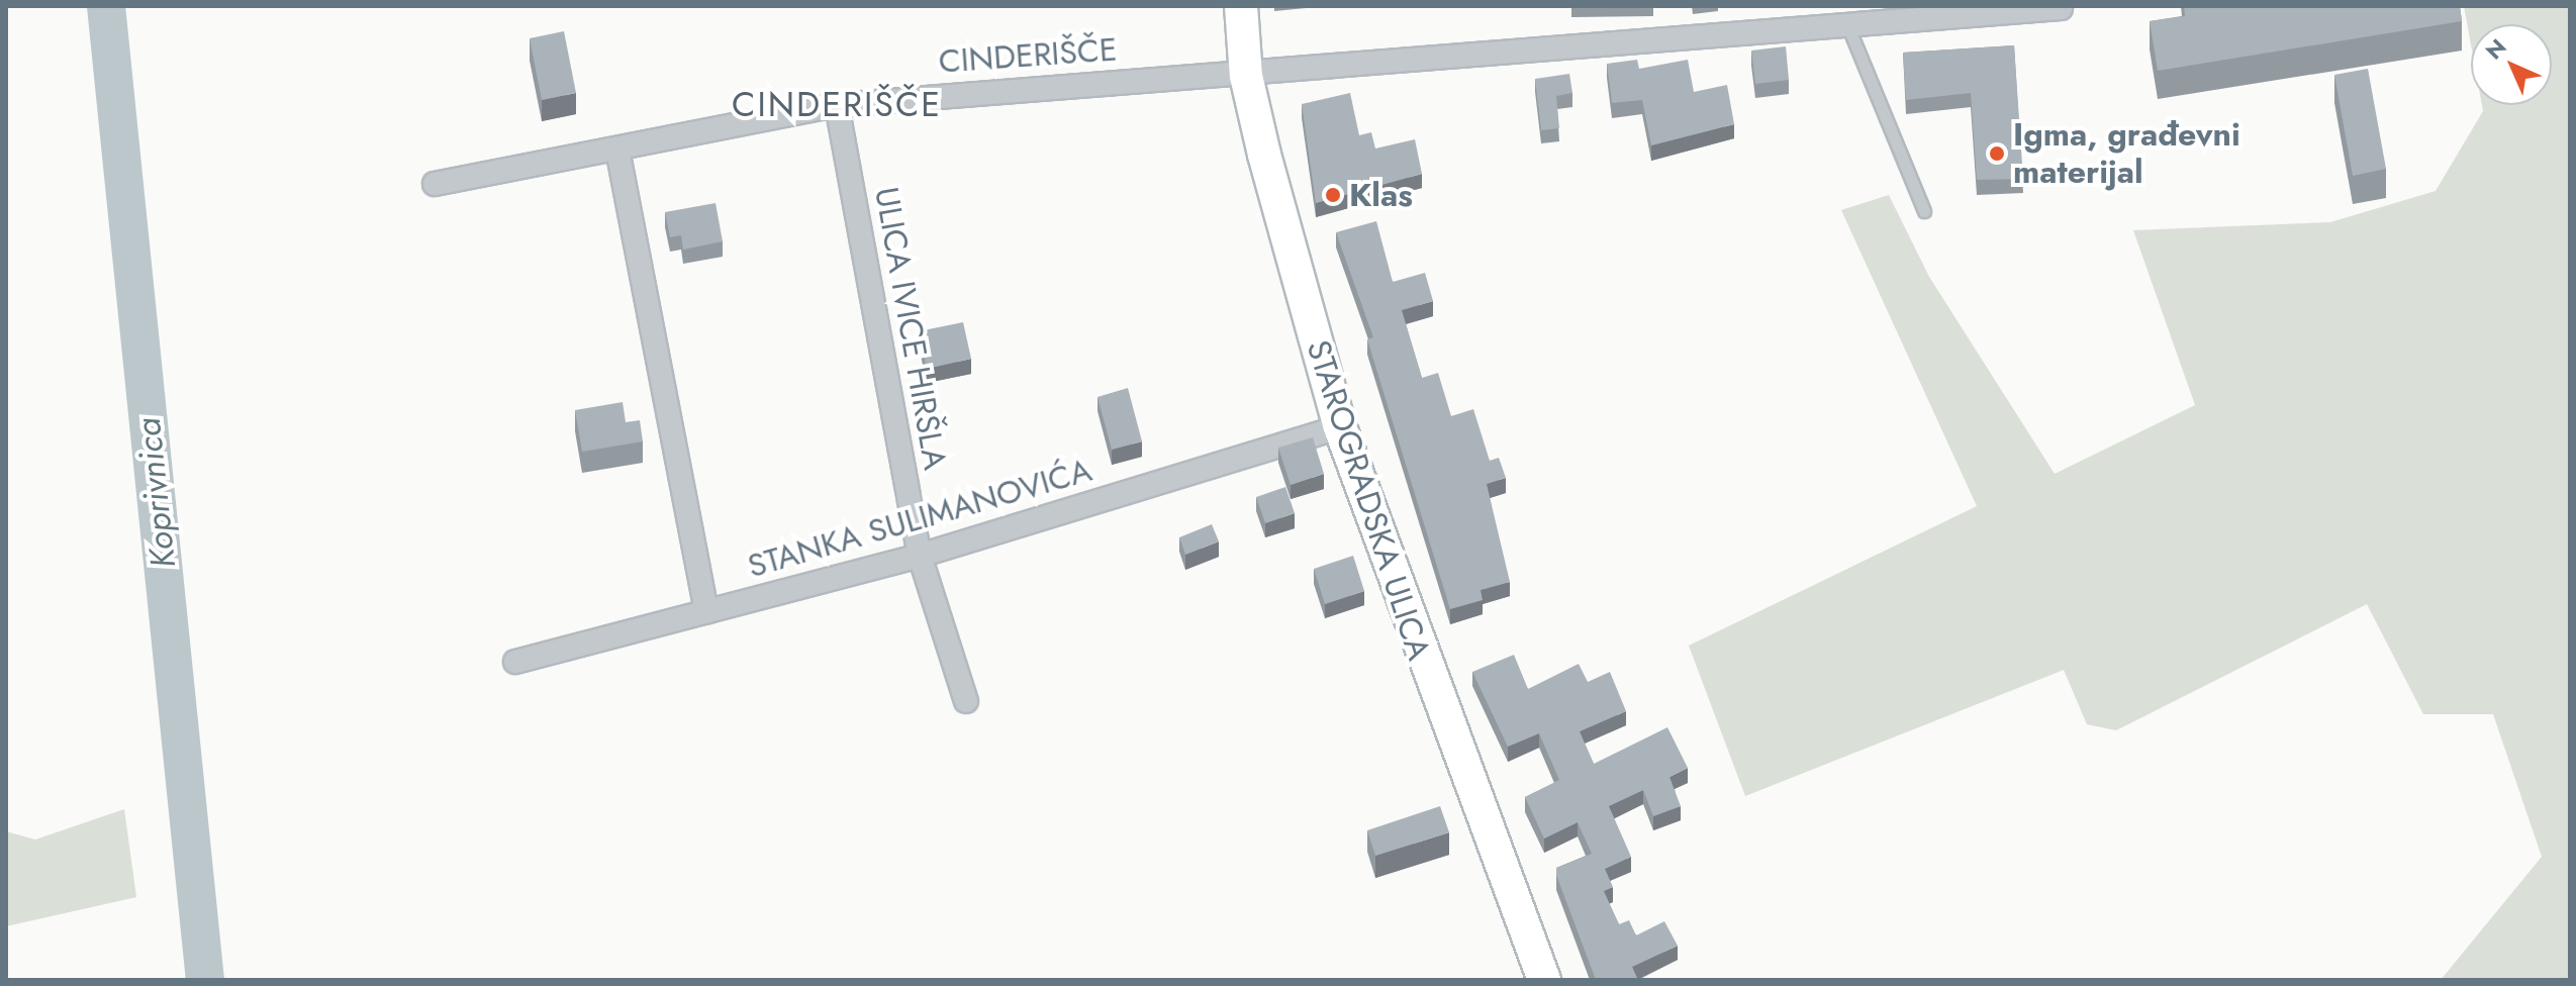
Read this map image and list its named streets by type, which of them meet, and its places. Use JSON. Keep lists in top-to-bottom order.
{
  "streets": {
    "main road": ["STAROGRADSKA ULICA"],
    "street": ["CINDERIŠČE", "ULICA IVICE HIRŠLA", "STANKA SULIMANOVIĆA"]
  },
  "crossings": [
    ["CINDERIŠČE", "ULICA IVICE HIRŠLA"],
    ["CINDERIŠČE", "STAROGRADSKA ULICA"],
    ["ULICA IVICE HIRŠLA", "STANKA SULIMANOVIĆA"],
    ["STAROGRADSKA ULICA", "STANKA SULIMANOVIĆA"]
  ],
  "districts": ["CINDERIŠČE"],
  "water": ["Koprivnica"],
  "places": ["Igma, građevni materijal", "Klas"],
  "north": "top left"
}
